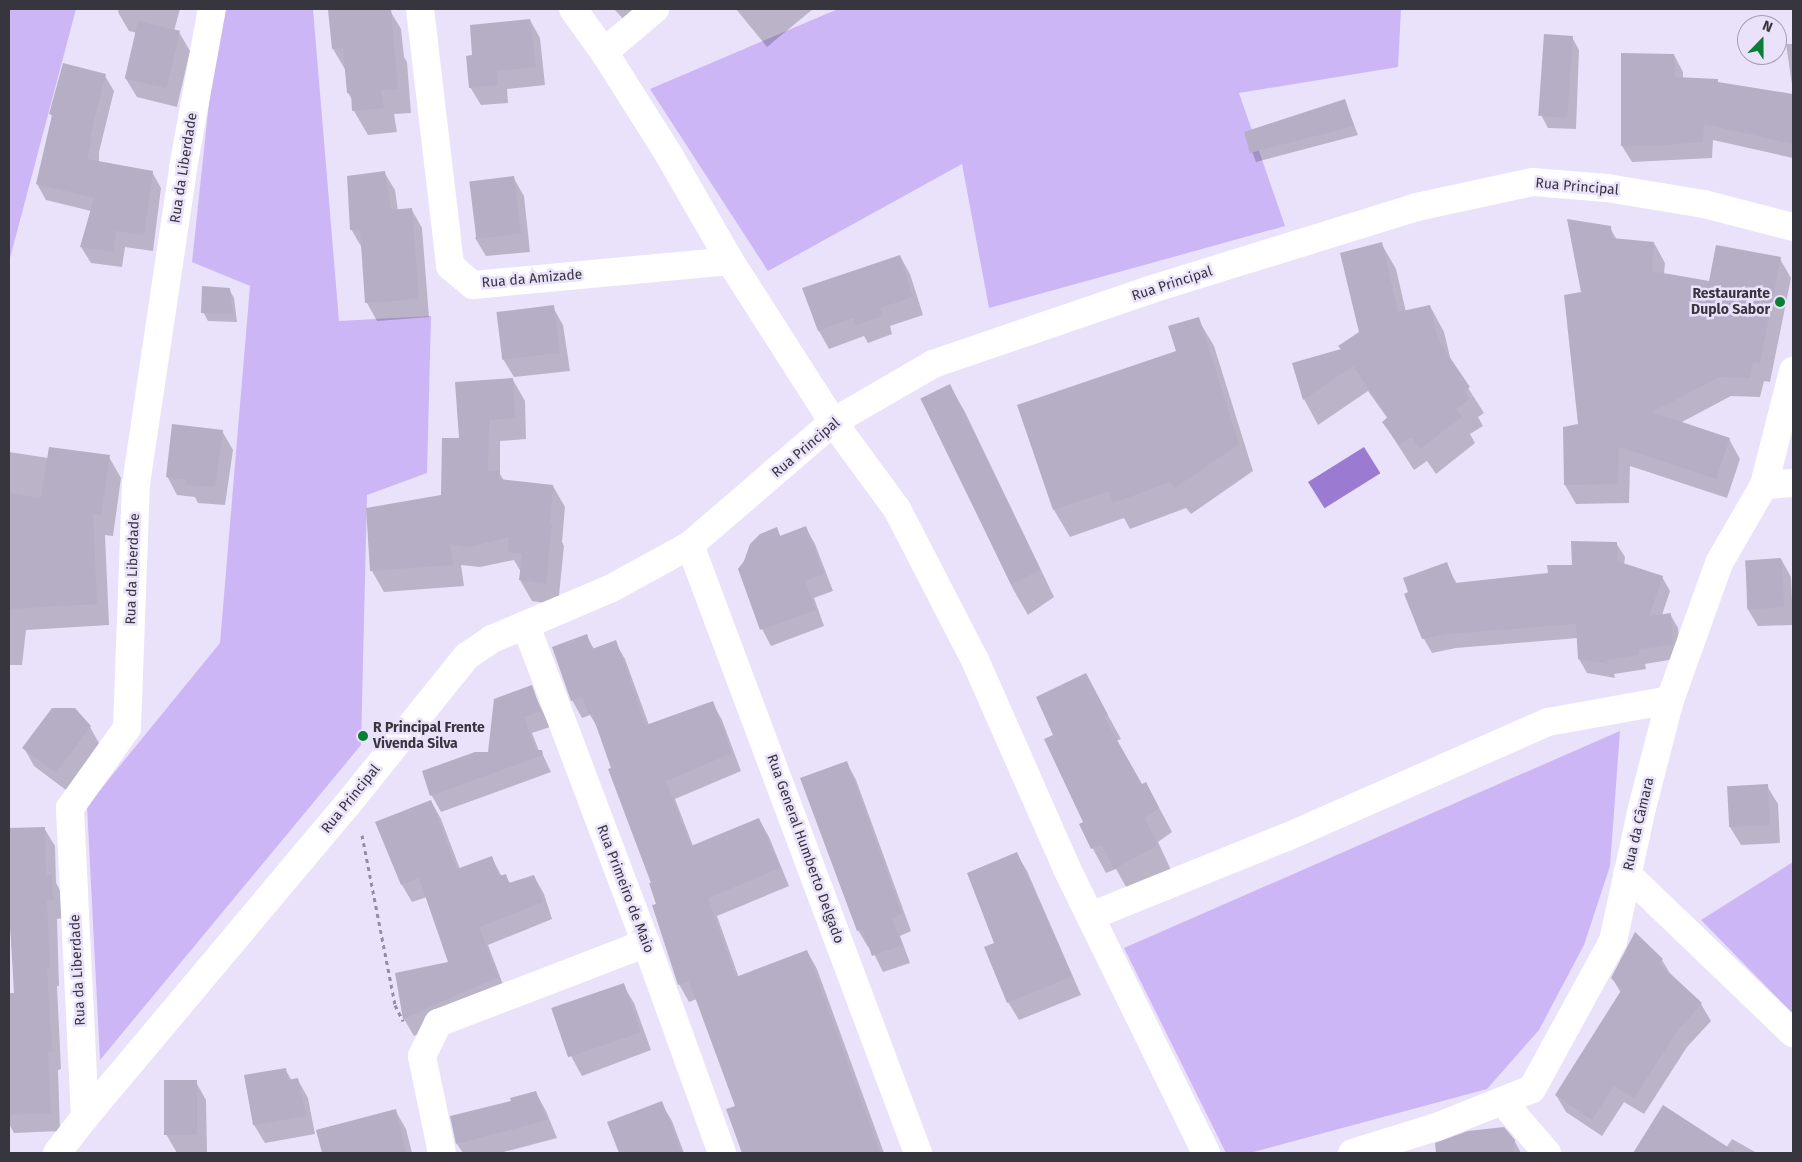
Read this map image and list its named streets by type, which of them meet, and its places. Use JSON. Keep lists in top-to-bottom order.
{
  "streets": {
    "street": [
      "Rua da Liberdade",
      "Rua Principal",
      "Rua da Amizade",
      "Rua da Câmara",
      "Rua General Humberto Delgado",
      "Rua Primeiro de Maio"
    ]
  },
  "crossings": [
    ["Rua da Liberdade", "Rua Principal"],
    ["Rua Principal", "Rua General Humberto Delgado"],
    ["Rua Principal", "Rua Primeiro de Maio"]
  ],
  "places": ["Restaurante Duplo Sabor", "R Principal Frente Vivenda Silva"],
  "north": "top"
}
